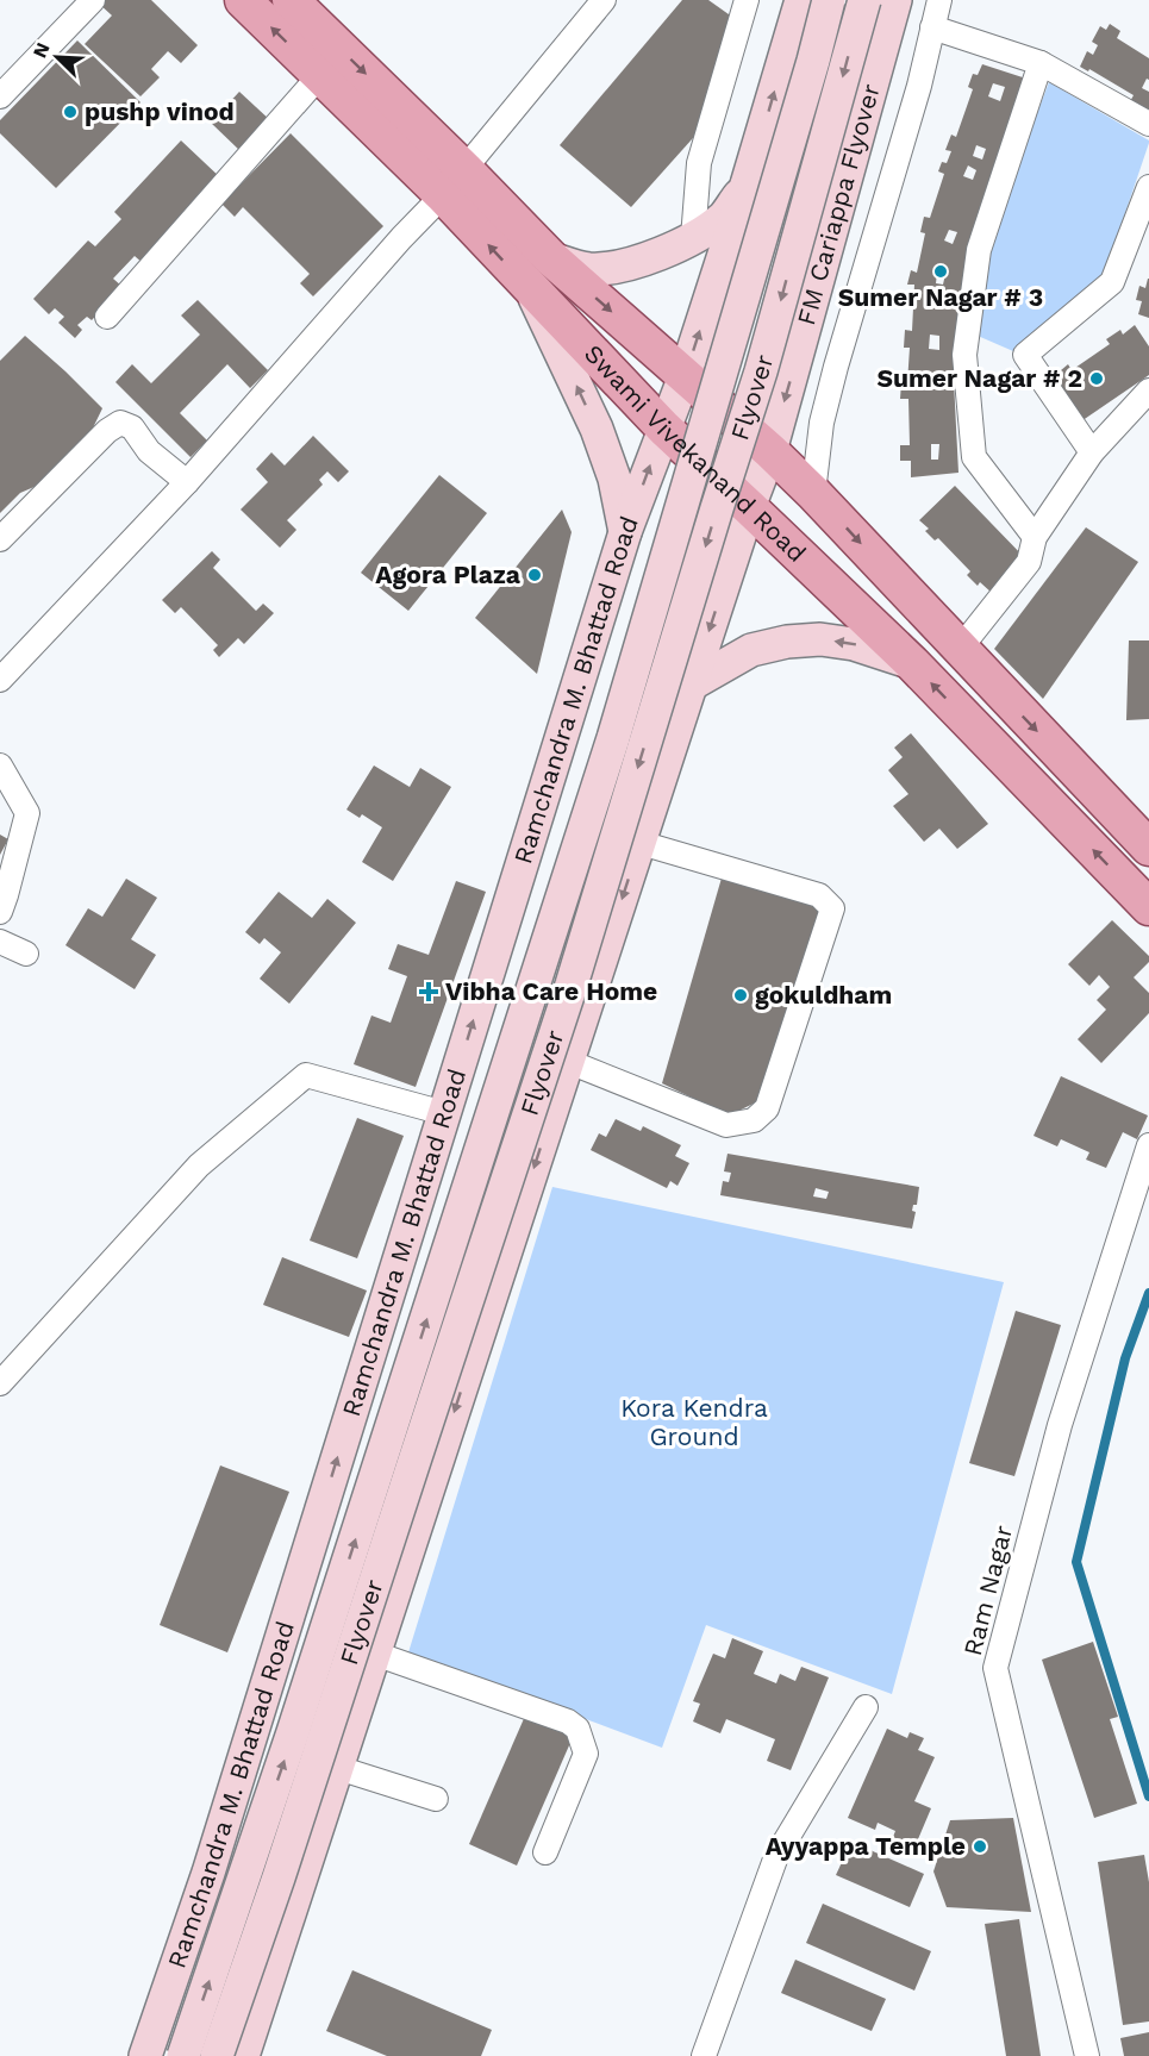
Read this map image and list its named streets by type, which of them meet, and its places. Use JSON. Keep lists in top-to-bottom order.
{
  "streets": {
    "main road": [
      "FM Cariappa Flyover",
      "Flyover",
      "Swami Vivekanand Road",
      "Ramchandra M. Bhattad Road"
    ],
    "street": ["Ram Nagar"]
  },
  "crossings": [
    ["FM Cariappa Flyover", "Swami Vivekanand Road"],
    ["Swami Vivekanand Road", "Ramchandra M. Bhattad Road"]
  ],
  "parks": ["Kora Kendra Ground"],
  "places": {
    "other": [
      "pushp vinod",
      "Sumer Nagar # 3",
      "Sumer Nagar # 2",
      "Agora Plaza",
      "gokuldham",
      "Ayyappa Temple"
    ],
    "health": ["Vibha Care Home"]
  },
  "north": "top left"
}
